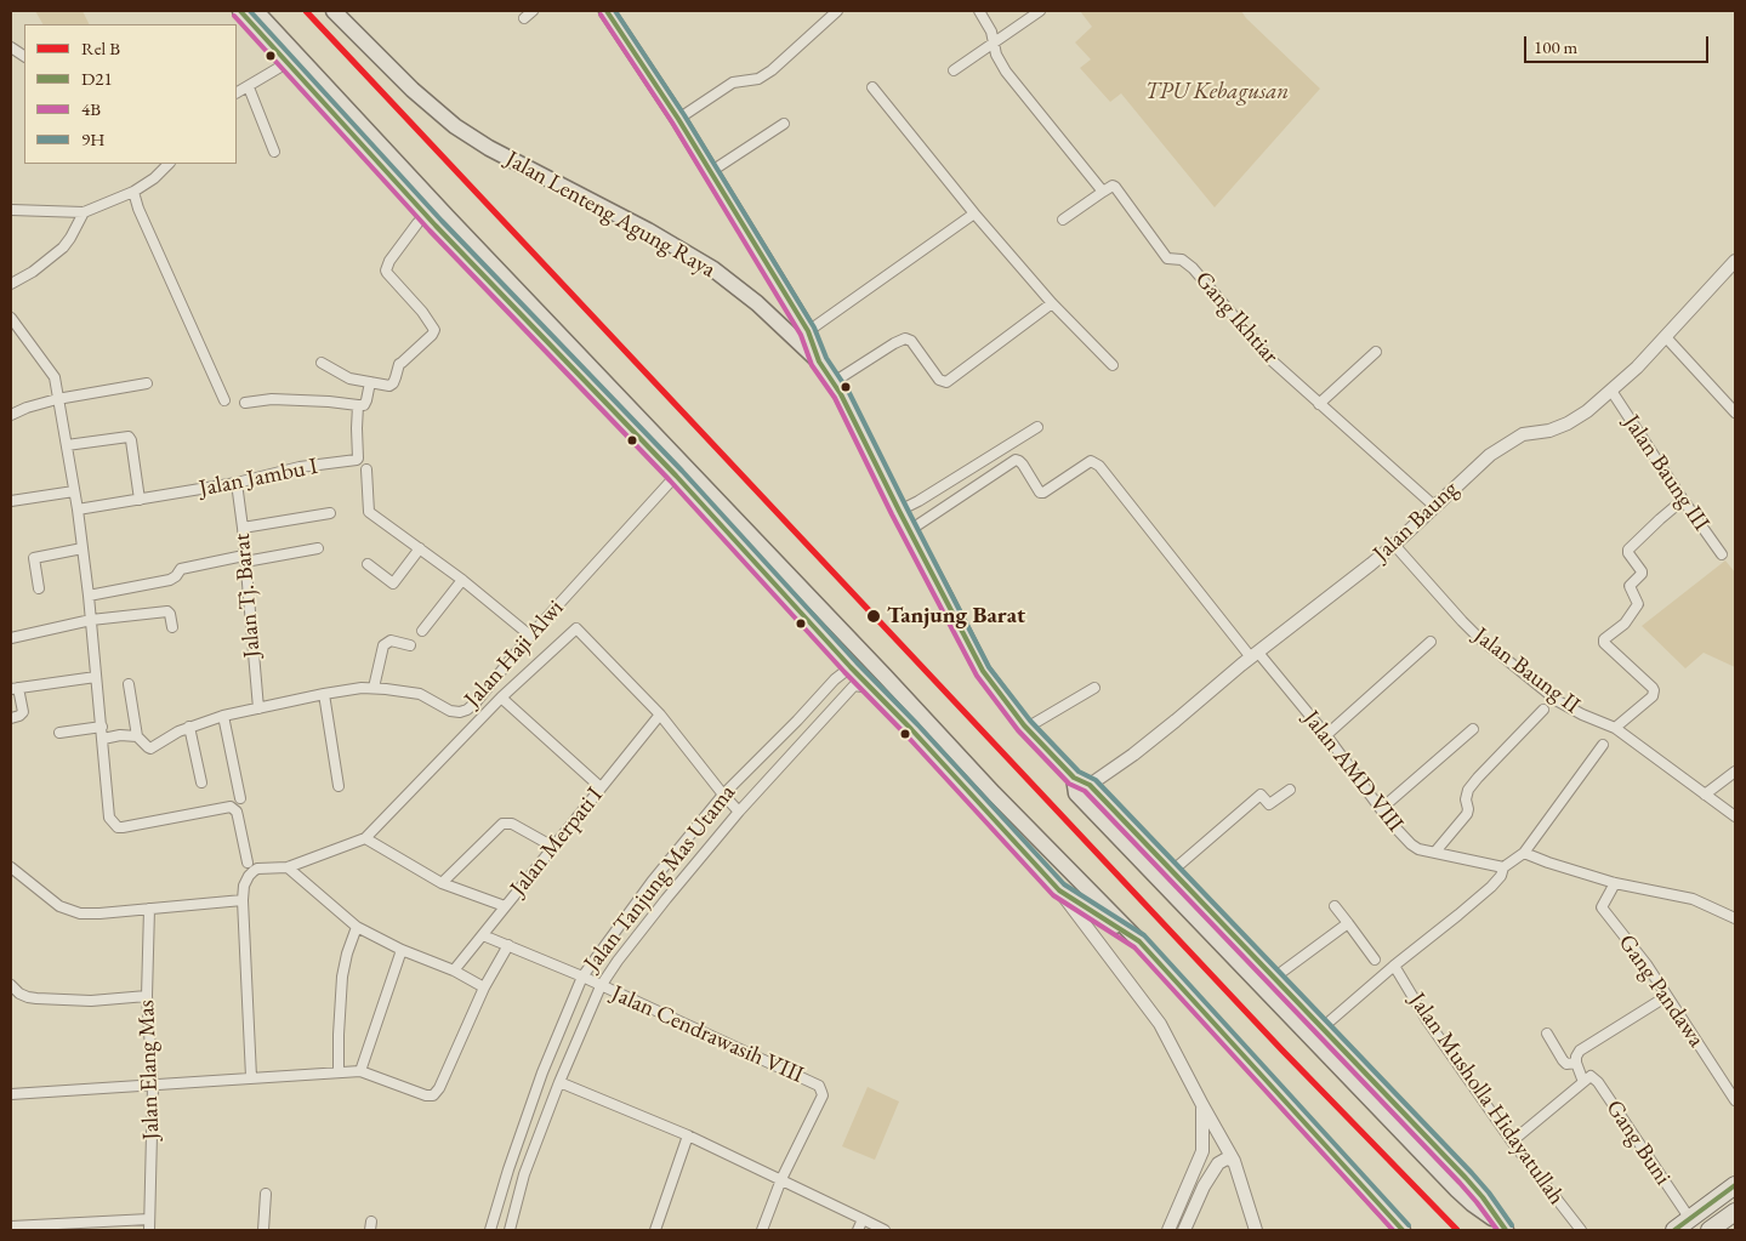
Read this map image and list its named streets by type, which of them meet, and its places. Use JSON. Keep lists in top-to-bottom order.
{
  "streets": {
    "main road": ["Jalan Lenteng Agung Raya"],
    "street": [
      "Gang Ikhtiar",
      "Jalan Baung III",
      "Jalan Jambu I",
      "Jalan Baung",
      "Jalan Tj. Barat",
      "Jalan Haji Alwi",
      "Jalan Baung II",
      "Jalan AMD VIII",
      "Jalan Merpati I",
      "Jalan Tanjung Mas Utama",
      "Gang Pandawa",
      "Jalan Cendrawasih VIII",
      "Jalan Elang Mas",
      "Jalan Musholla Hidayatullah",
      "Gang Buni"
    ]
  },
  "crossings": [
    ["Jalan Lenteng Agung Raya", "Jalan Baung"],
    ["Jalan Lenteng Agung Raya", "Jalan AMD VIII"],
    ["Gang Ikhtiar", "Jalan Baung"],
    ["Jalan Baung III", "Jalan Baung"],
    ["Jalan Jambu I", "Jalan Tj. Barat"],
    ["Jalan Baung", "Jalan Baung II"],
    ["Jalan Baung", "Jalan AMD VIII"],
    ["Jalan Tj. Barat", "Jalan Haji Alwi"],
    ["Jalan Merpati I", "Jalan Cendrawasih VIII"],
    ["Jalan Tanjung Mas Utama", "Jalan Cendrawasih VIII"],
    ["Jalan Musholla Hidayatullah", "Gang Buni"]
  ],
  "parks": ["TPU Kebagusan"],
  "places": ["Tanjung Barat"],
  "lines": [
    "rail line B",
    "transit line D21",
    "transit line 9H",
    "transit line 4B"
  ],
  "legend": [
    "Rel B",
    "D21",
    "4B",
    "9H"
  ],
  "scale_bar": "100 m"
}
